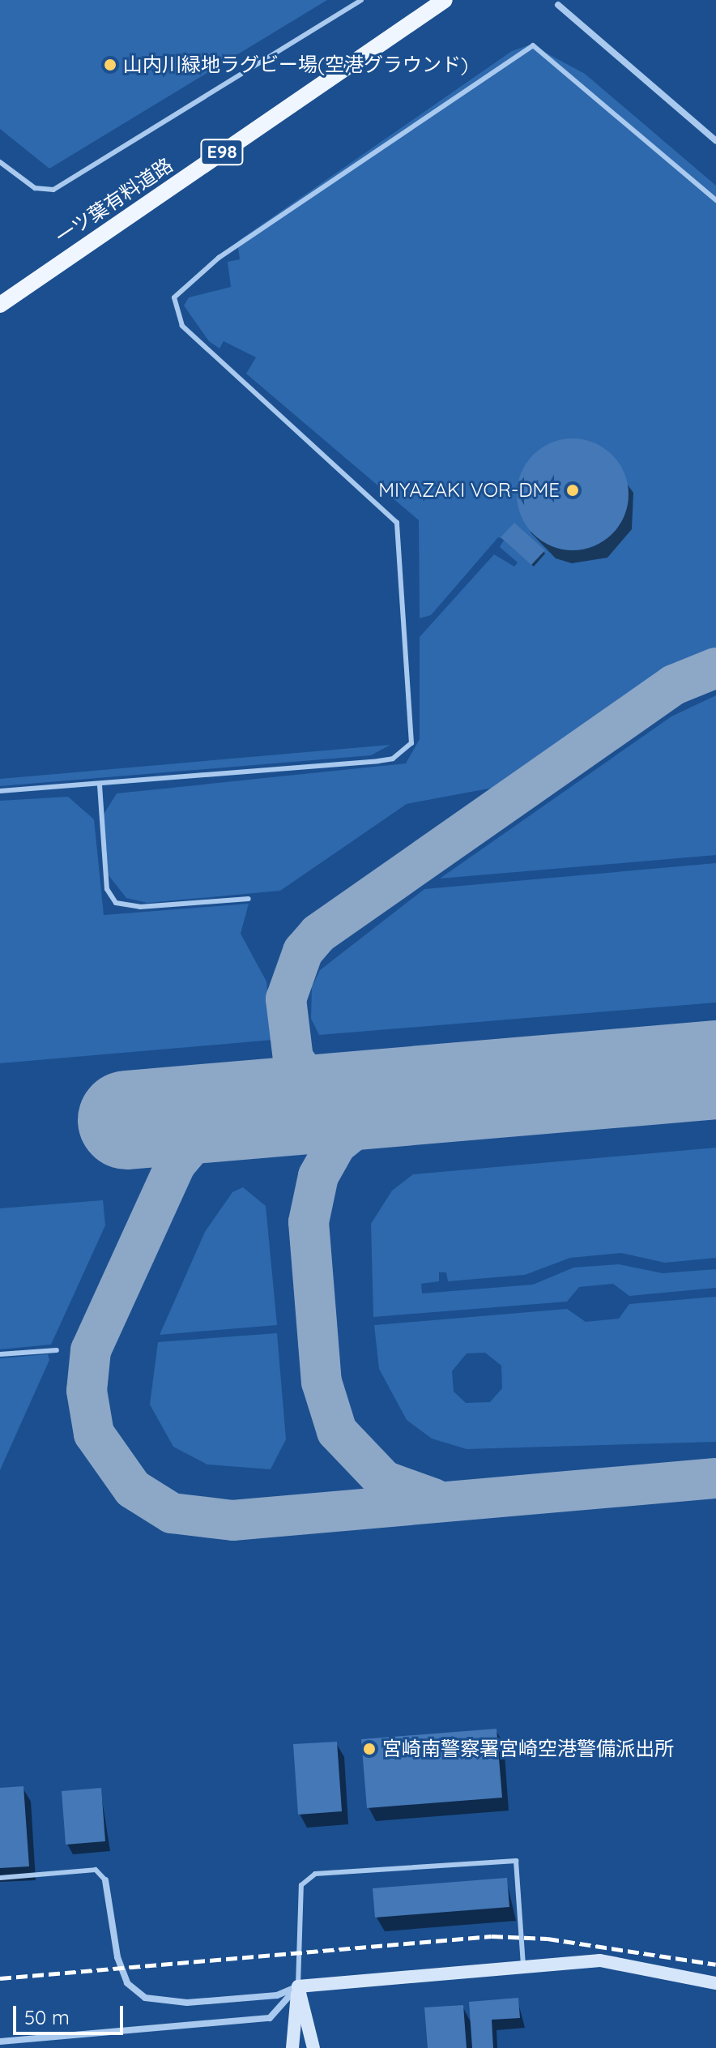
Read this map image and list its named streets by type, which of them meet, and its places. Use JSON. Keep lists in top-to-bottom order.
{
  "streets": {
    "main road": ["E98", "一ツ葉有料道路"]
  },
  "places": ["山内川緑地ラグビー場(空港グラウンド)", "MIYAZAKI VOR-DME", "宮崎南警察署宮崎空港警備派出所"],
  "scale_bar": "50 m"
}
